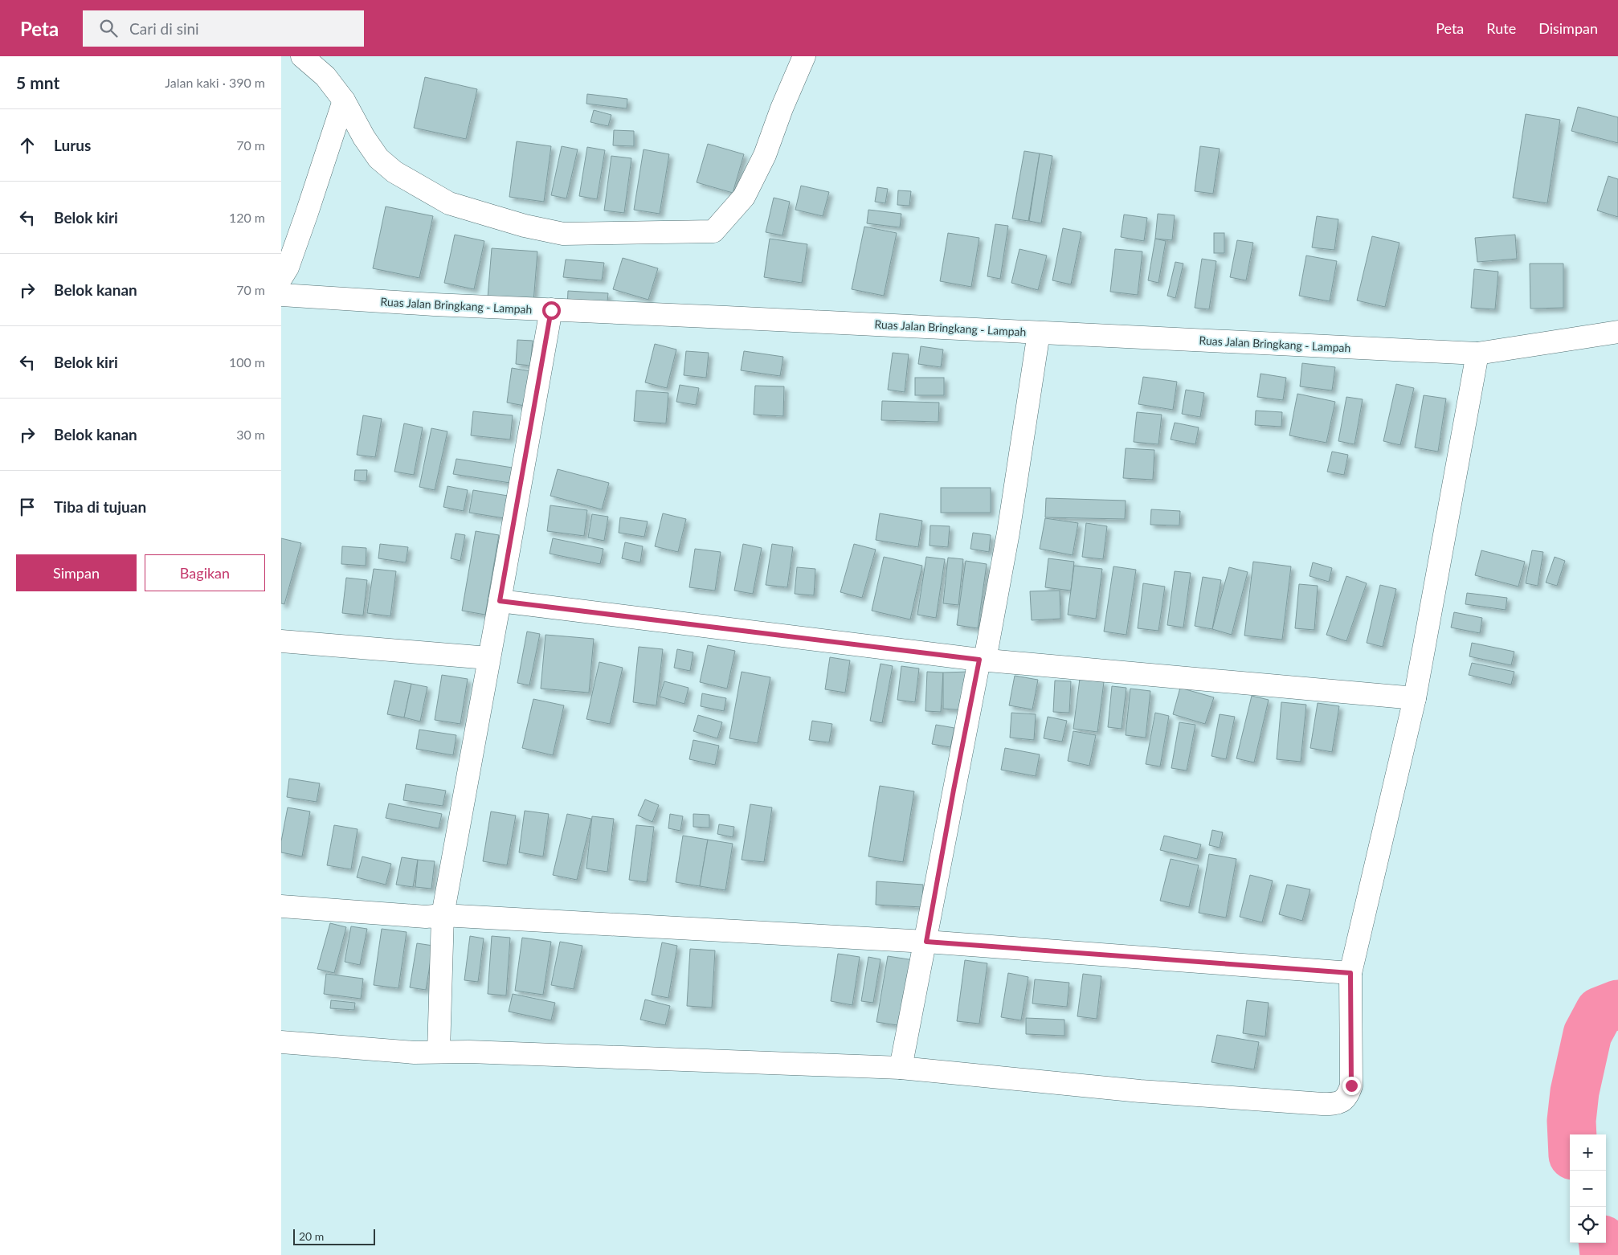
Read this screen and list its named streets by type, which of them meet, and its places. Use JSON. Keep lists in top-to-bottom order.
{
  "streets": {
    "street": ["Ruas Jalan Bringkang - Lampah"]
  },
  "scale_bar": "20 m",
  "page": {
    "header": "Peta",
    "search": "Cari di sini",
    "nav": ["Peta", "Rute", "Disimpan"],
    "heading": ["5 mnt", "Jalan kaki · 390 m"],
    "list": [
      ["Lurus", "70 m"],
      ["Belok kiri", "120 m"],
      ["Belok kanan", "70 m"],
      ["Belok kiri", "100 m"],
      ["Belok kanan", "30 m"],
      "Tiba di tujuan"
    ],
    "buttons": ["Simpan", "Bagikan"],
    "map_buttons": ["+", "−"],
    "scale": "20 m"
  }
}
